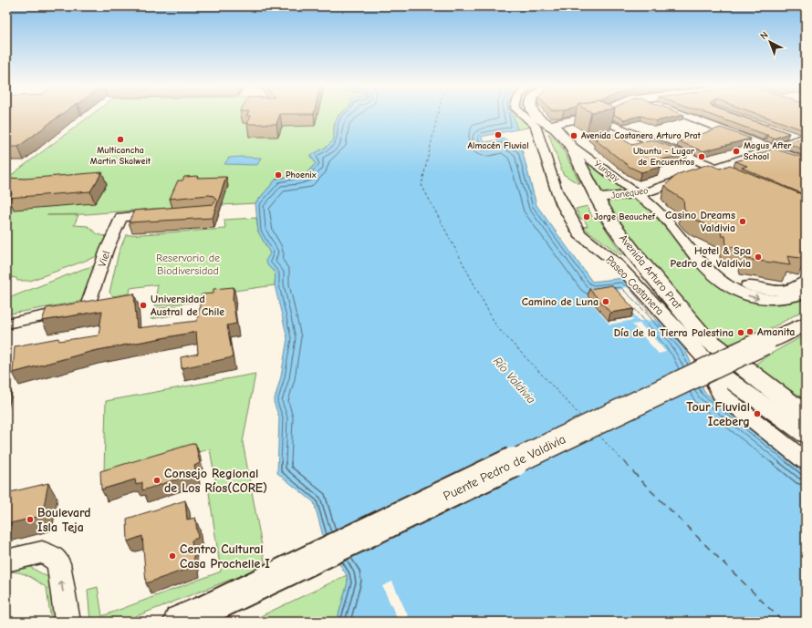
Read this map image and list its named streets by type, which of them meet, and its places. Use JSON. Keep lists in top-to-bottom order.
{
  "streets": {
    "main road": ["Avenida Arturo Prat", "Puente Pedro de Valdivia"],
    "street": [
      "Yungay",
      "Janequeo",
      "Viel",
      "Paseo Costanera"
    ]
  },
  "crossings": [
    ["Yungay", "Janequeo"],
    ["Yungay", "Avenida Arturo Prat"],
    ["Janequeo", "Avenida Arturo Prat"]
  ],
  "water": ["Río Valdivia"],
  "parks": ["Reservorio de Biodiversidad"],
  "places": [
    "Almacén Fluvial",
    "Avenida Costanera Arturo Prat",
    "Multicancha Martin Skalweit",
    "Magus After School",
    "Ubuntu - Lugar de Encuentros",
    "Phoenix",
    "Jorge Beauchef",
    "Casino Dreams Valdivia",
    "Hotel & Spa Pedro de Valdivia",
    "Camino de Luna",
    "Universidad Austral de Chile",
    "Amanita",
    "Día de la Tierra Palestina",
    "Tour Fluvial Iceberg",
    "Consejo Regional de Los Ríos(CORE)",
    "Boulevard Isla Teja",
    "Centro Cultural Casa Prochelle I"
  ],
  "north": "top left"
}
